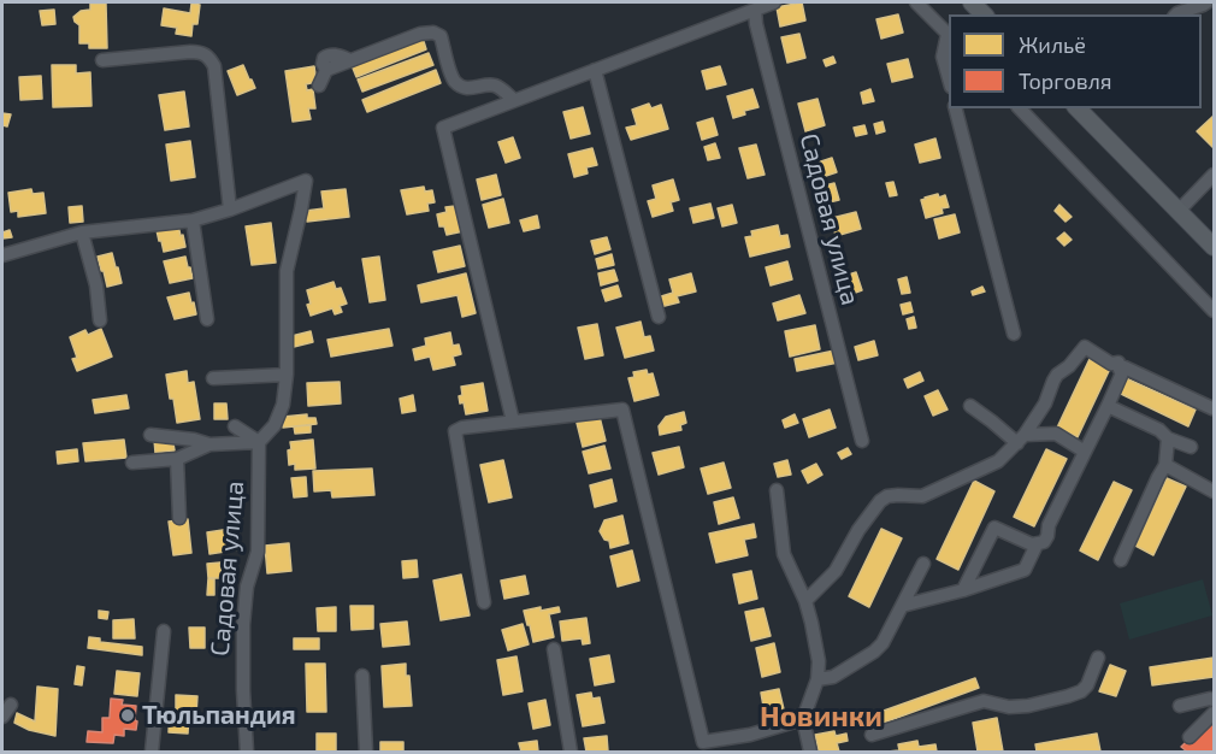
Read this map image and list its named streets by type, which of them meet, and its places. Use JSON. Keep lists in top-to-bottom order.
{
  "streets": {
    "street": ["Садовая улица"]
  },
  "districts": ["Новинки"],
  "places": ["Тюльпандия"],
  "legend": ["Жильё", "Торговля"]
}
